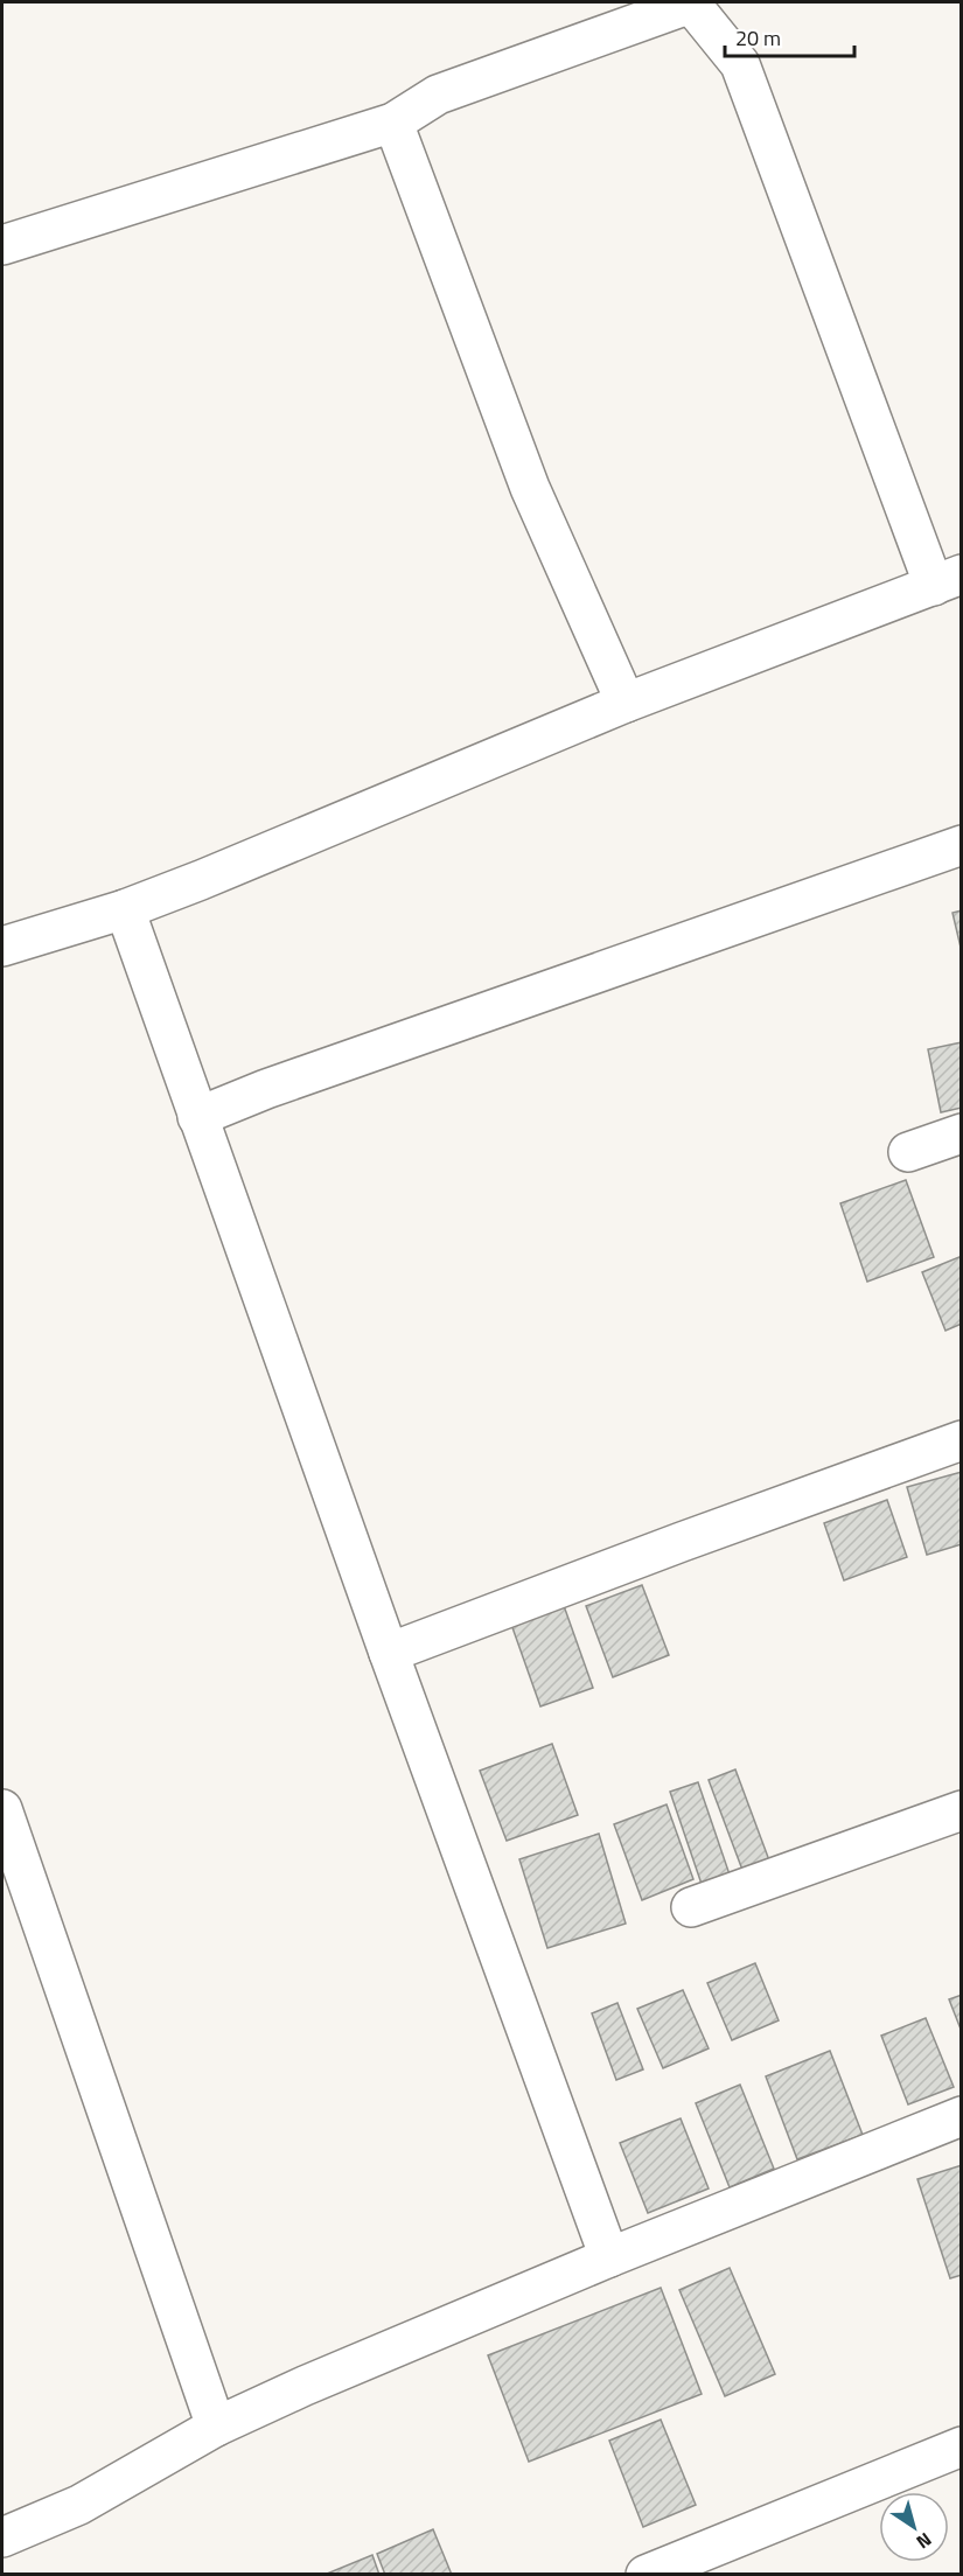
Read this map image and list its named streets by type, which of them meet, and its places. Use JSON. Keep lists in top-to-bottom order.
{
  "scale_bar": "20 m",
  "north": "bottom right"
}
